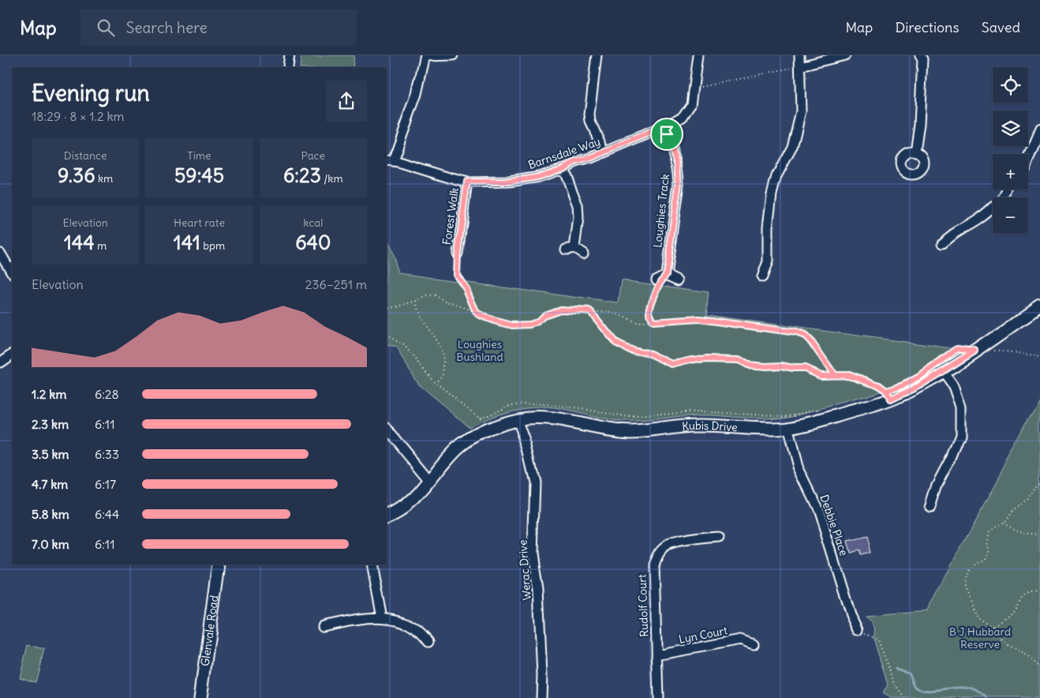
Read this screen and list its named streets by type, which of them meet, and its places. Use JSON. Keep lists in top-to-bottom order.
{
  "streets": {
    "street": [
      "Barnsdale Way",
      "Loughies Track",
      "Forest Walk",
      "Kubis Drive",
      "Debbie Place",
      "Werac Drive",
      "Rudolf Court",
      "Glenvale Road",
      "Lyn Court"
    ]
  },
  "crossings": [
    ["Barnsdale Way", "Loughies Track"],
    ["Barnsdale Way", "Forest Walk"],
    ["Kubis Drive", "Debbie Place"],
    ["Kubis Drive", "Werac Drive"],
    ["Rudolf Court", "Lyn Court"]
  ],
  "parks": ["Loughies Bushland", "B J Hubbard Reserve"],
  "page": {
    "header": "Map",
    "search": "Search here",
    "nav": ["Map", "Directions", "Saved"],
    "map_buttons": ["+", "−"],
    "heading": ["Evening run", "18:29 · 8 × 1.2 km"],
    "stats": [
      ["Distance", "9.36 km"],
      ["Time", "59:45"],
      ["Pace", "6:23 /km"],
      ["Elevation", "144 m"],
      ["Heart rate", "141 bpm"],
      ["kcal", "640"]
    ],
    "chart": ["Elevation", "236–251 m"],
    "list": [
      {
        "name": "1.2 km",
        "note": "6:28"
      },
      {
        "name": "2.3 km",
        "note": "6:11"
      },
      {
        "name": "3.5 km",
        "note": "6:33"
      },
      {
        "name": "4.7 km",
        "note": "6:17"
      },
      {
        "name": "5.8 km",
        "note": "6:44"
      },
      {
        "name": "7.0 km",
        "note": "6:11"
      }
    ]
  }
}
